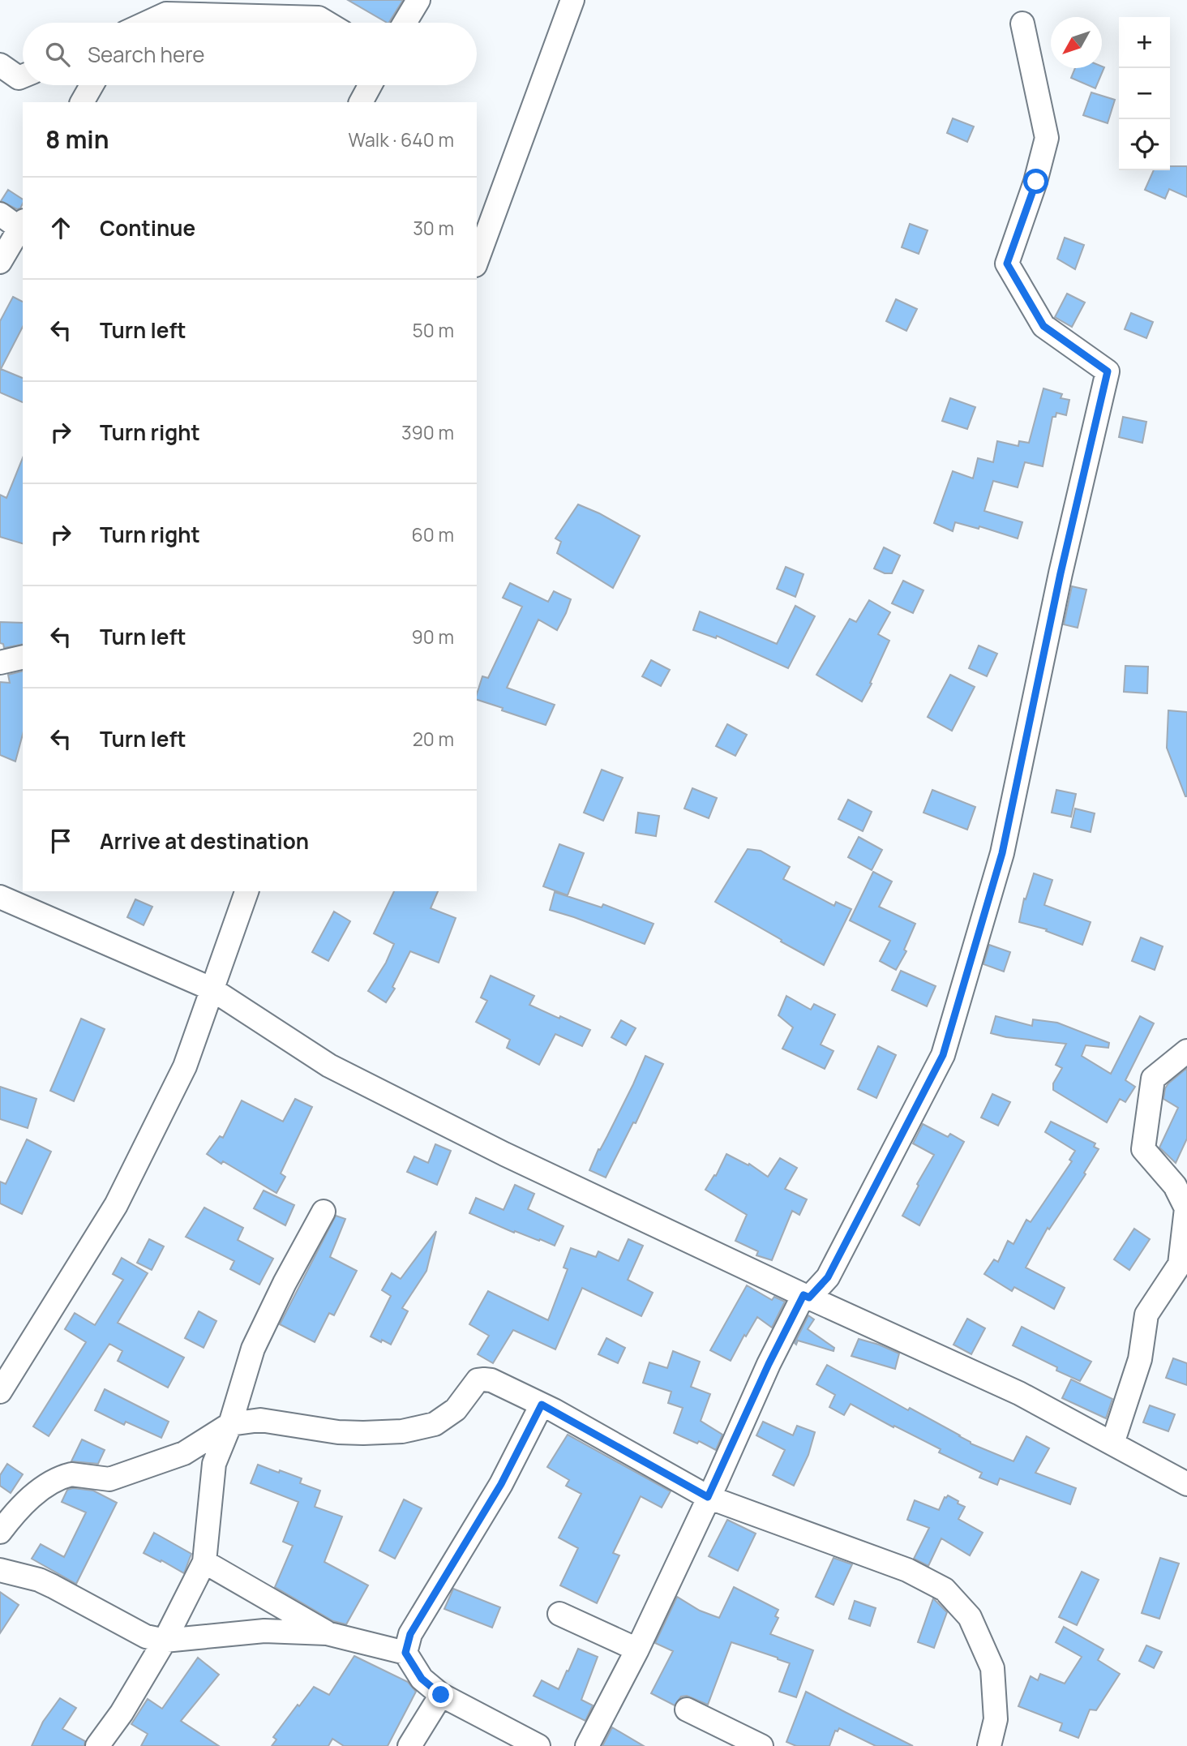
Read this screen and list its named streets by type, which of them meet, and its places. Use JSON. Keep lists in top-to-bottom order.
{
  "north": "bottom left",
  "page": {
    "map_buttons": ["+", "−"],
    "search": "Search here",
    "heading": ["8 min", "Walk · 640 m"],
    "list": [
      ["Continue", "30 m"],
      ["Turn left", "50 m"],
      ["Turn right", "390 m"],
      ["Turn right", "60 m"],
      ["Turn left", "90 m"],
      ["Turn left", "20 m"],
      "Arrive at destination"
    ]
  }
}
